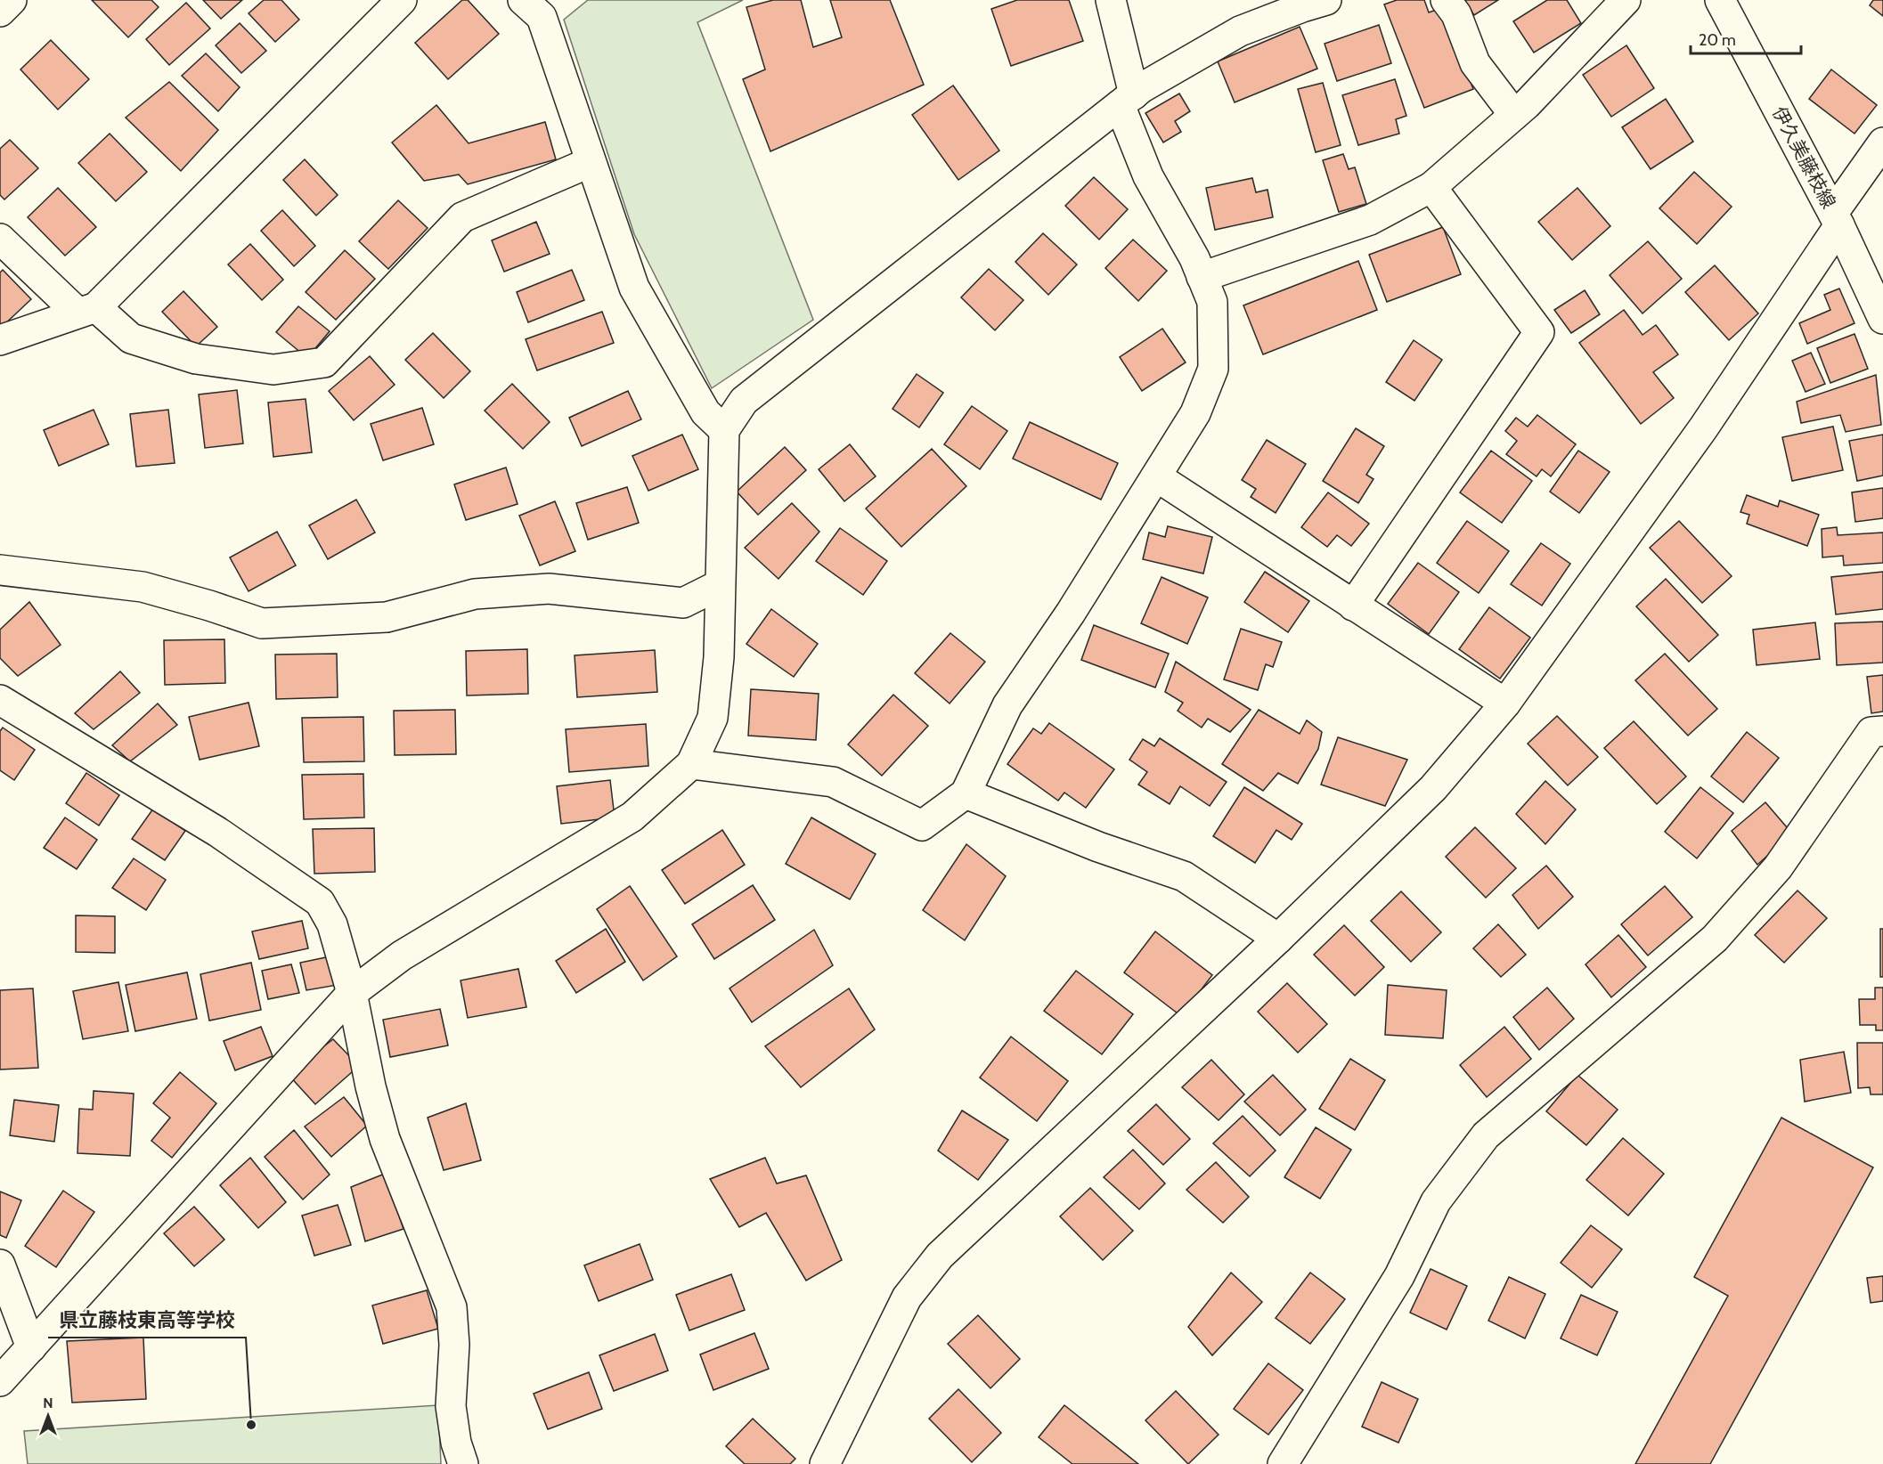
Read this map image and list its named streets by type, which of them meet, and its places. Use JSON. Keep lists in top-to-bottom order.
{
  "streets": {
    "street": ["伊久美藤枝線"]
  },
  "places": ["県立藤枝東高等学校"],
  "scale_bar": "20 m",
  "north": "top"
}
